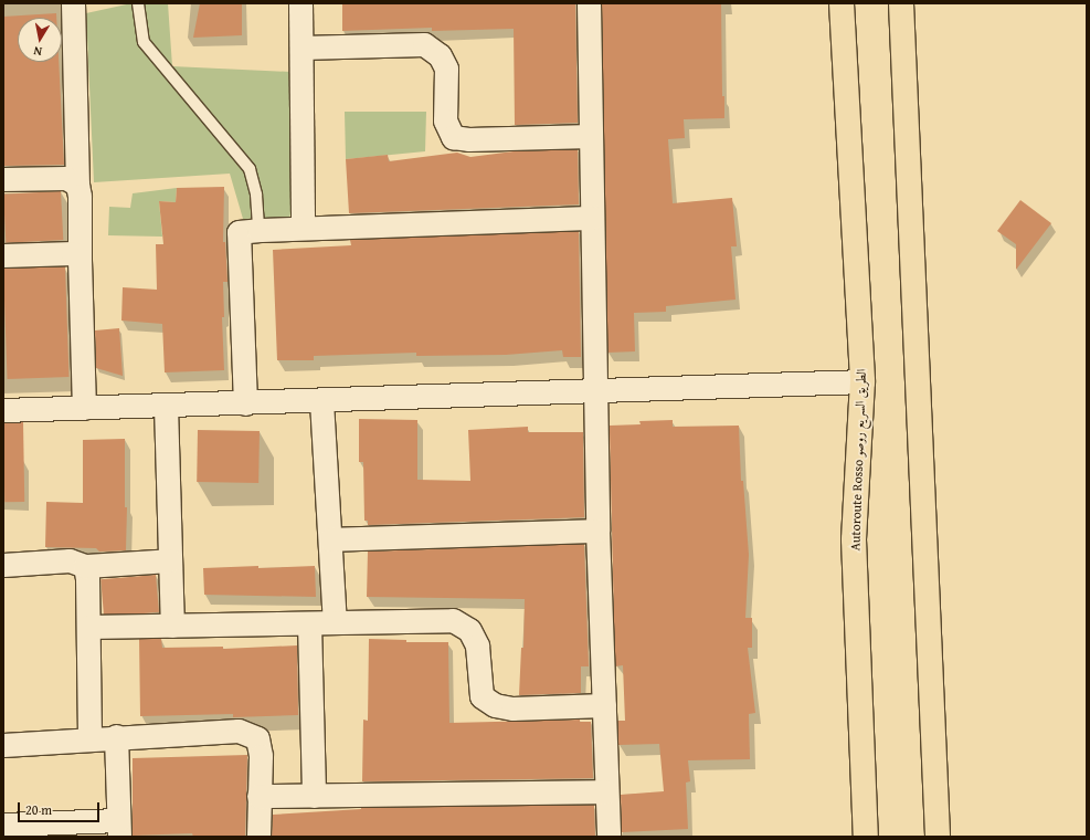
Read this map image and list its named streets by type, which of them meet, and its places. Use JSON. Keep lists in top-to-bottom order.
{
  "streets": {
    "highway": ["Autoroute Rosso الطريق السريع روصو"]
  },
  "scale_bar": "20 m",
  "north": "bottom"
}
